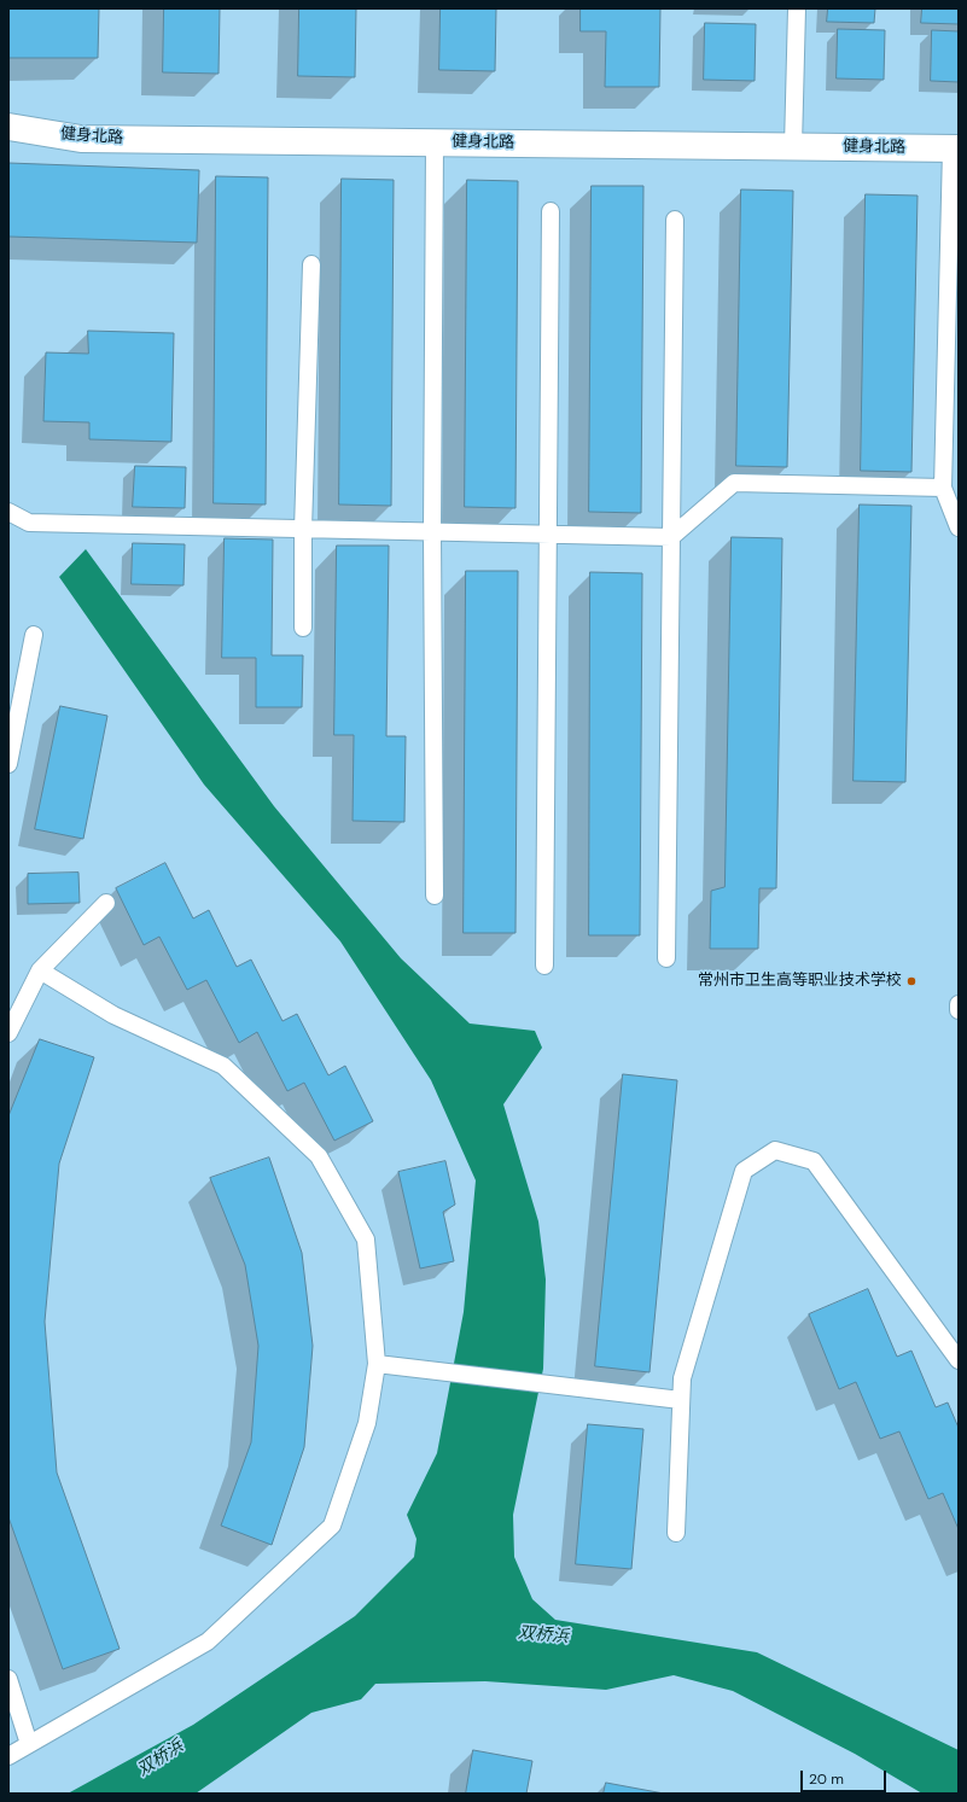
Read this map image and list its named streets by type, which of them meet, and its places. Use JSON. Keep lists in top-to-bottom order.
{
  "streets": {
    "street": ["健身北路"]
  },
  "water": ["双桥浜"],
  "places": ["常州市卫生高等职业技术学校"],
  "scale_bar": "20 m"
}
